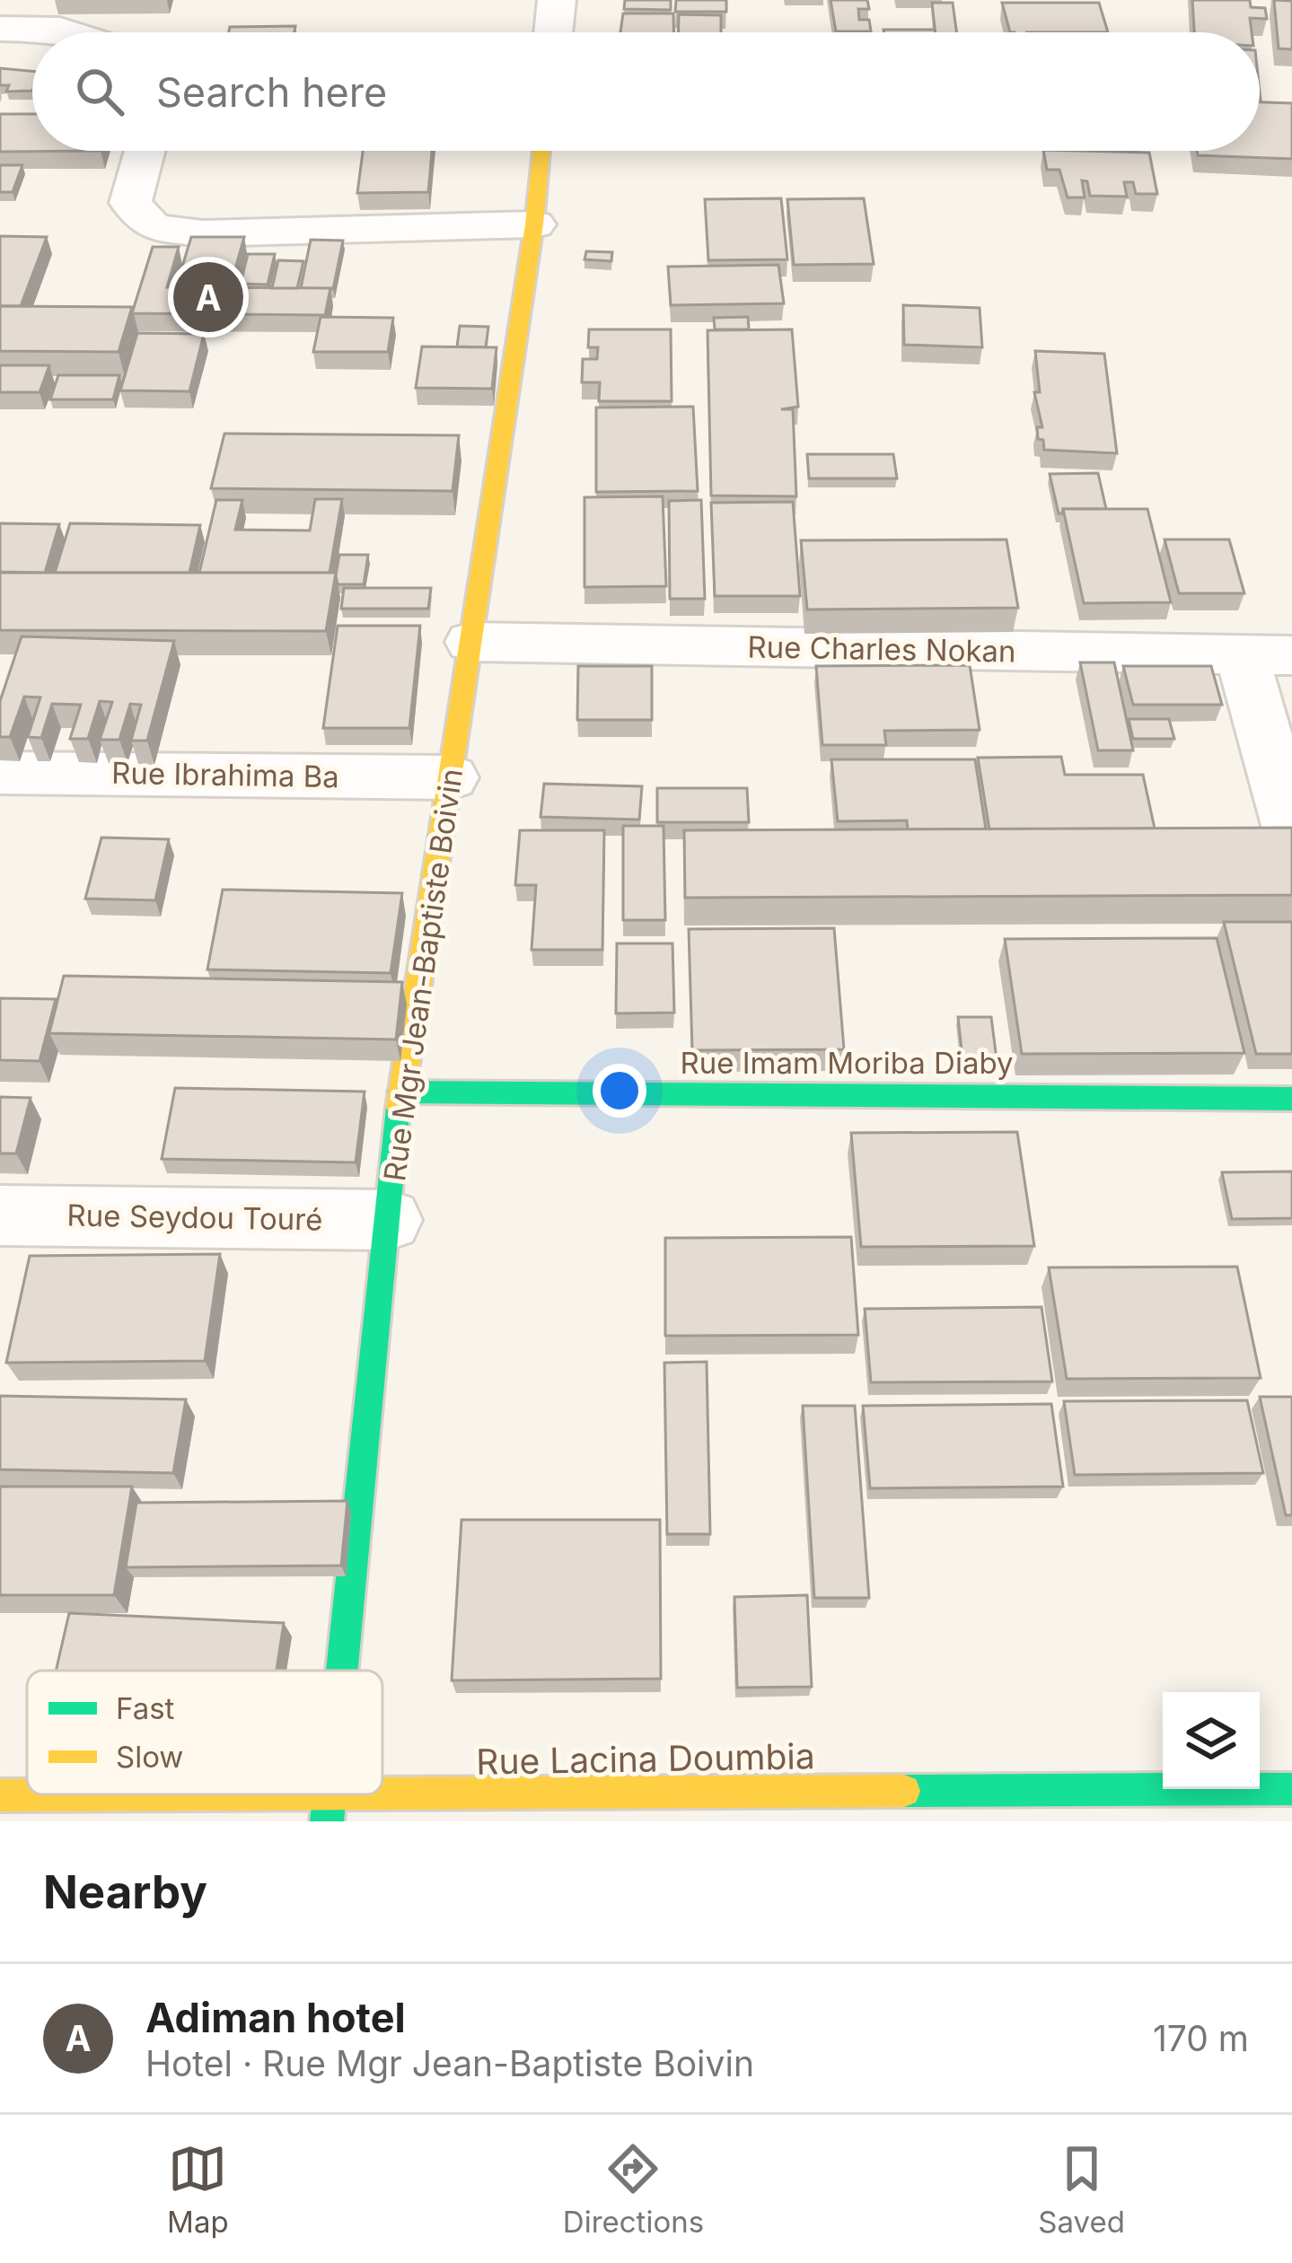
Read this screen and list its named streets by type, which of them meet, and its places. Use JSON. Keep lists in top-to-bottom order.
{
  "streets": {
    "street": [
      "Rue Charles Nokan",
      "Rue Ibrahima Ba",
      "Rue Mgr Jean-Baptiste Boivin",
      "Rue Imam Moriba Diaby",
      "Rue Seydou Touré",
      "Rue Lacina Doumbia"
    ]
  },
  "crossings": [
    ["Rue Charles Nokan", "Rue Mgr Jean-Baptiste Boivin"],
    ["Rue Ibrahima Ba", "Rue Mgr Jean-Baptiste Boivin"],
    ["Rue Mgr Jean-Baptiste Boivin", "Rue Imam Moriba Diaby"],
    ["Rue Mgr Jean-Baptiste Boivin", "Rue Seydou Touré"]
  ],
  "legend": ["Fast", "Slow"],
  "page": {
    "search": "Search here",
    "pins": "A",
    "heading": "Nearby",
    "list": [
      {
        "mark": "A",
        "name": "Adiman hotel",
        "note": "Hotel · Rue Mgr Jean-Baptiste Boivin",
        "value": "170 m"
      }
    ],
    "nav": ["Map", "Directions", "Saved"]
  }
}
